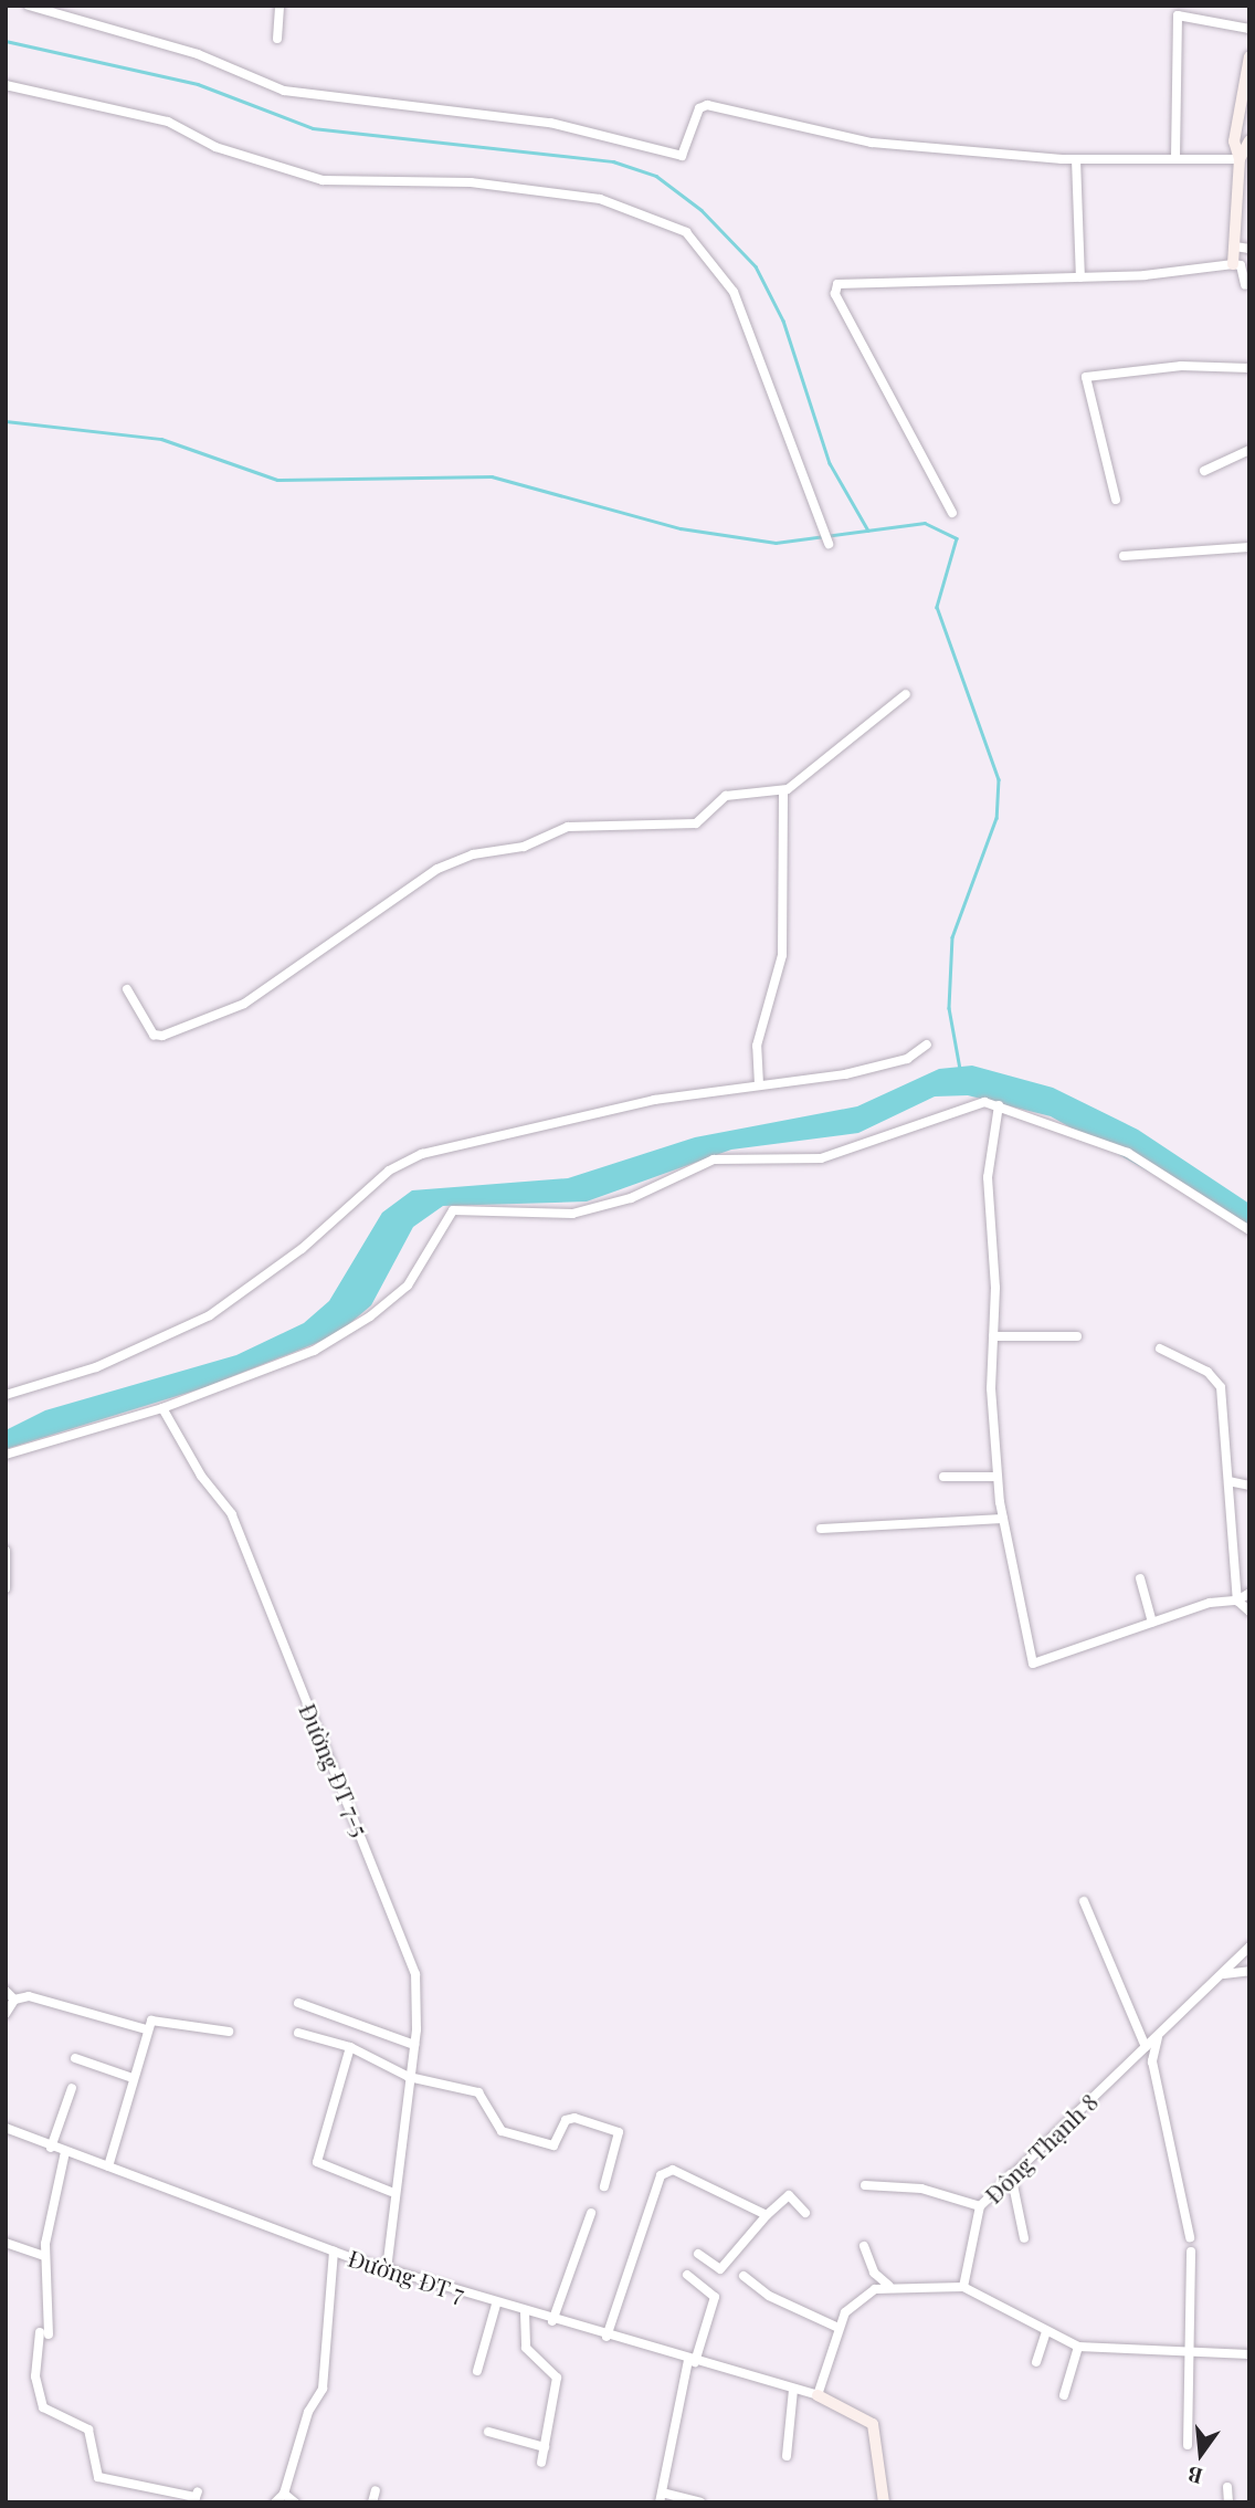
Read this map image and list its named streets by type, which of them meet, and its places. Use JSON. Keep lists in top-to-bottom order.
{
  "streets": {
    "street": ["Đường ĐT 7-5", "Đông Thạnh 8", "Đường ĐT 7"]
  },
  "crossings": [
    ["Đường ĐT 7-5", "Đường ĐT 7"]
  ],
  "north": "bottom"
}
